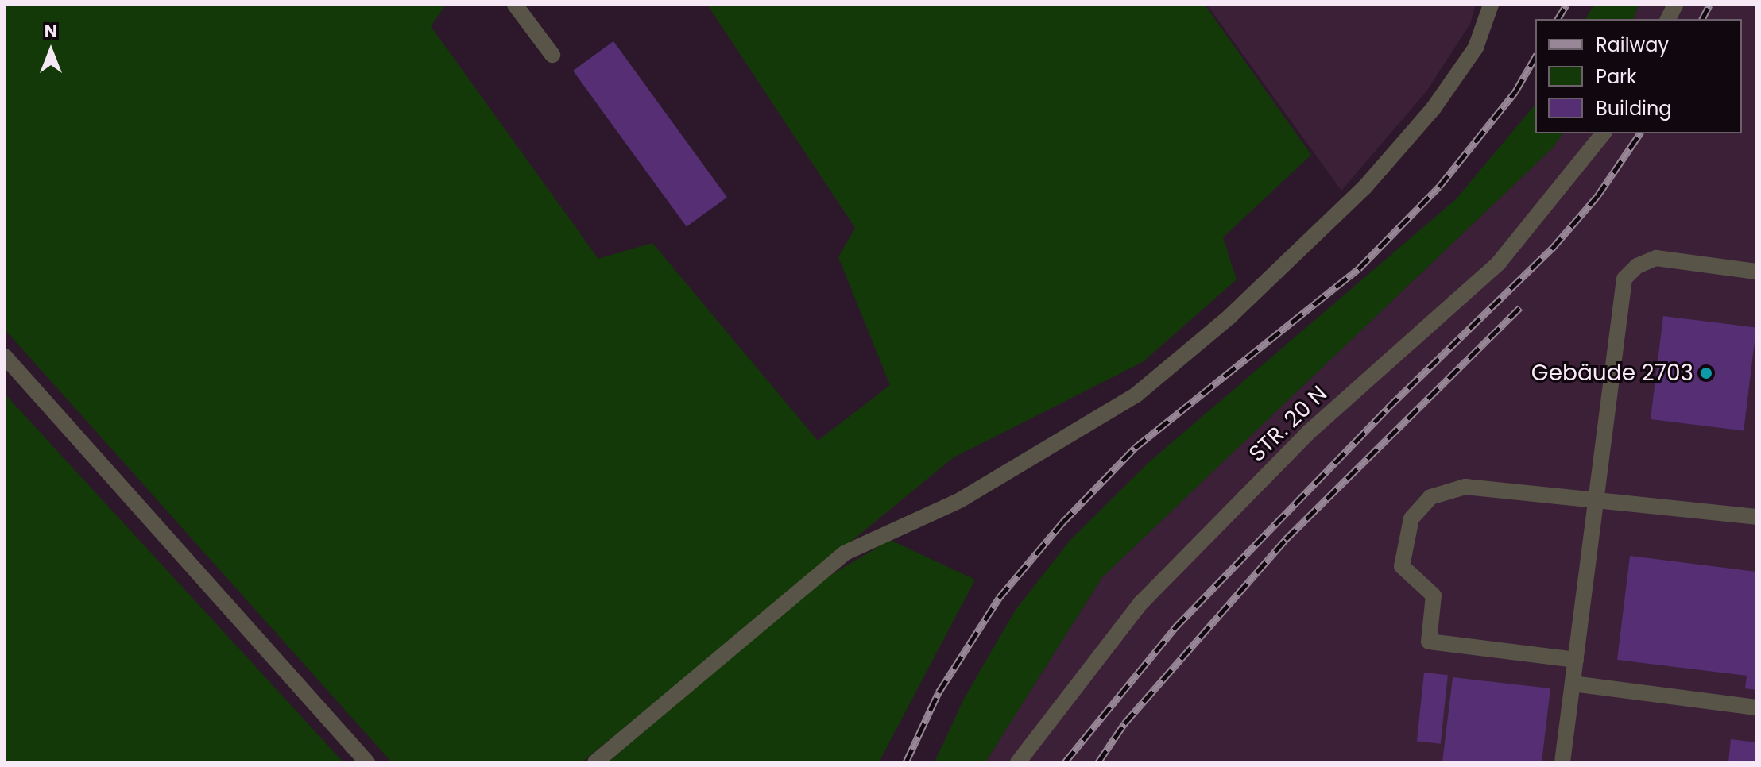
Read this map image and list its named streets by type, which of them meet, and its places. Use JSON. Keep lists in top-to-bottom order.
{
  "streets": {
    "lane": ["STR. 20 N"]
  },
  "places": ["Gebäude 2703"],
  "legend": ["Railway", "Park", "Building"],
  "north": "top"
}
